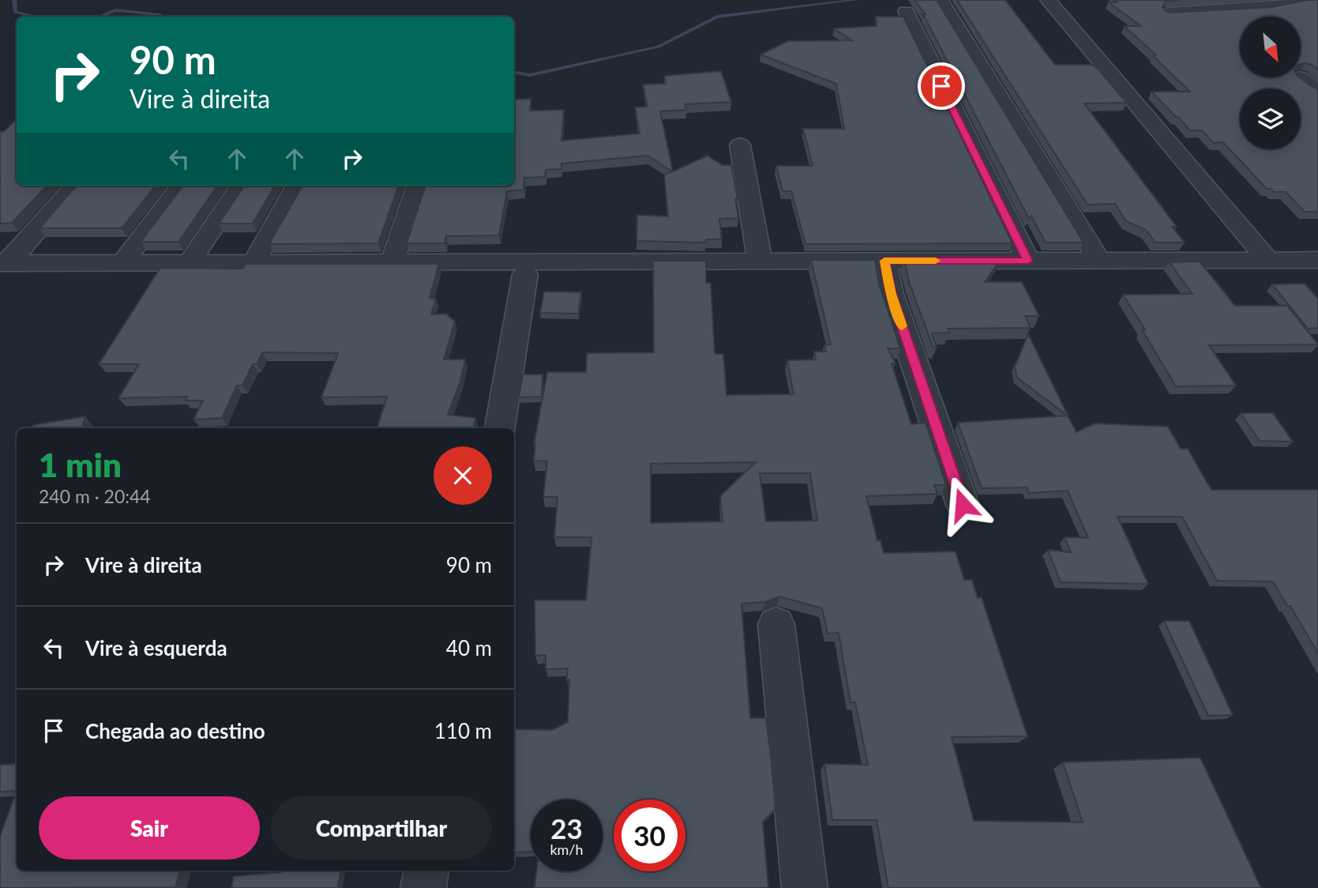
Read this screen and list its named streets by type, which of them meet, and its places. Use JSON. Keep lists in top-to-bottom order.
{
  "north": "bottom right",
  "page": {
    "turn": ["90 m", "Vire à direita"],
    "heading": ["1 min", "240 m · 20:44"],
    "list": [
      {
        "name": "Vire à direita",
        "value": "90 m"
      },
      {
        "name": "Vire à esquerda",
        "value": "40 m"
      },
      {
        "name": "Chegada ao destino",
        "value": "110 m"
      }
    ],
    "buttons": ["Sair", "Compartilhar"],
    "speed": "23 km/h",
    "limit": "30"
  }
}
